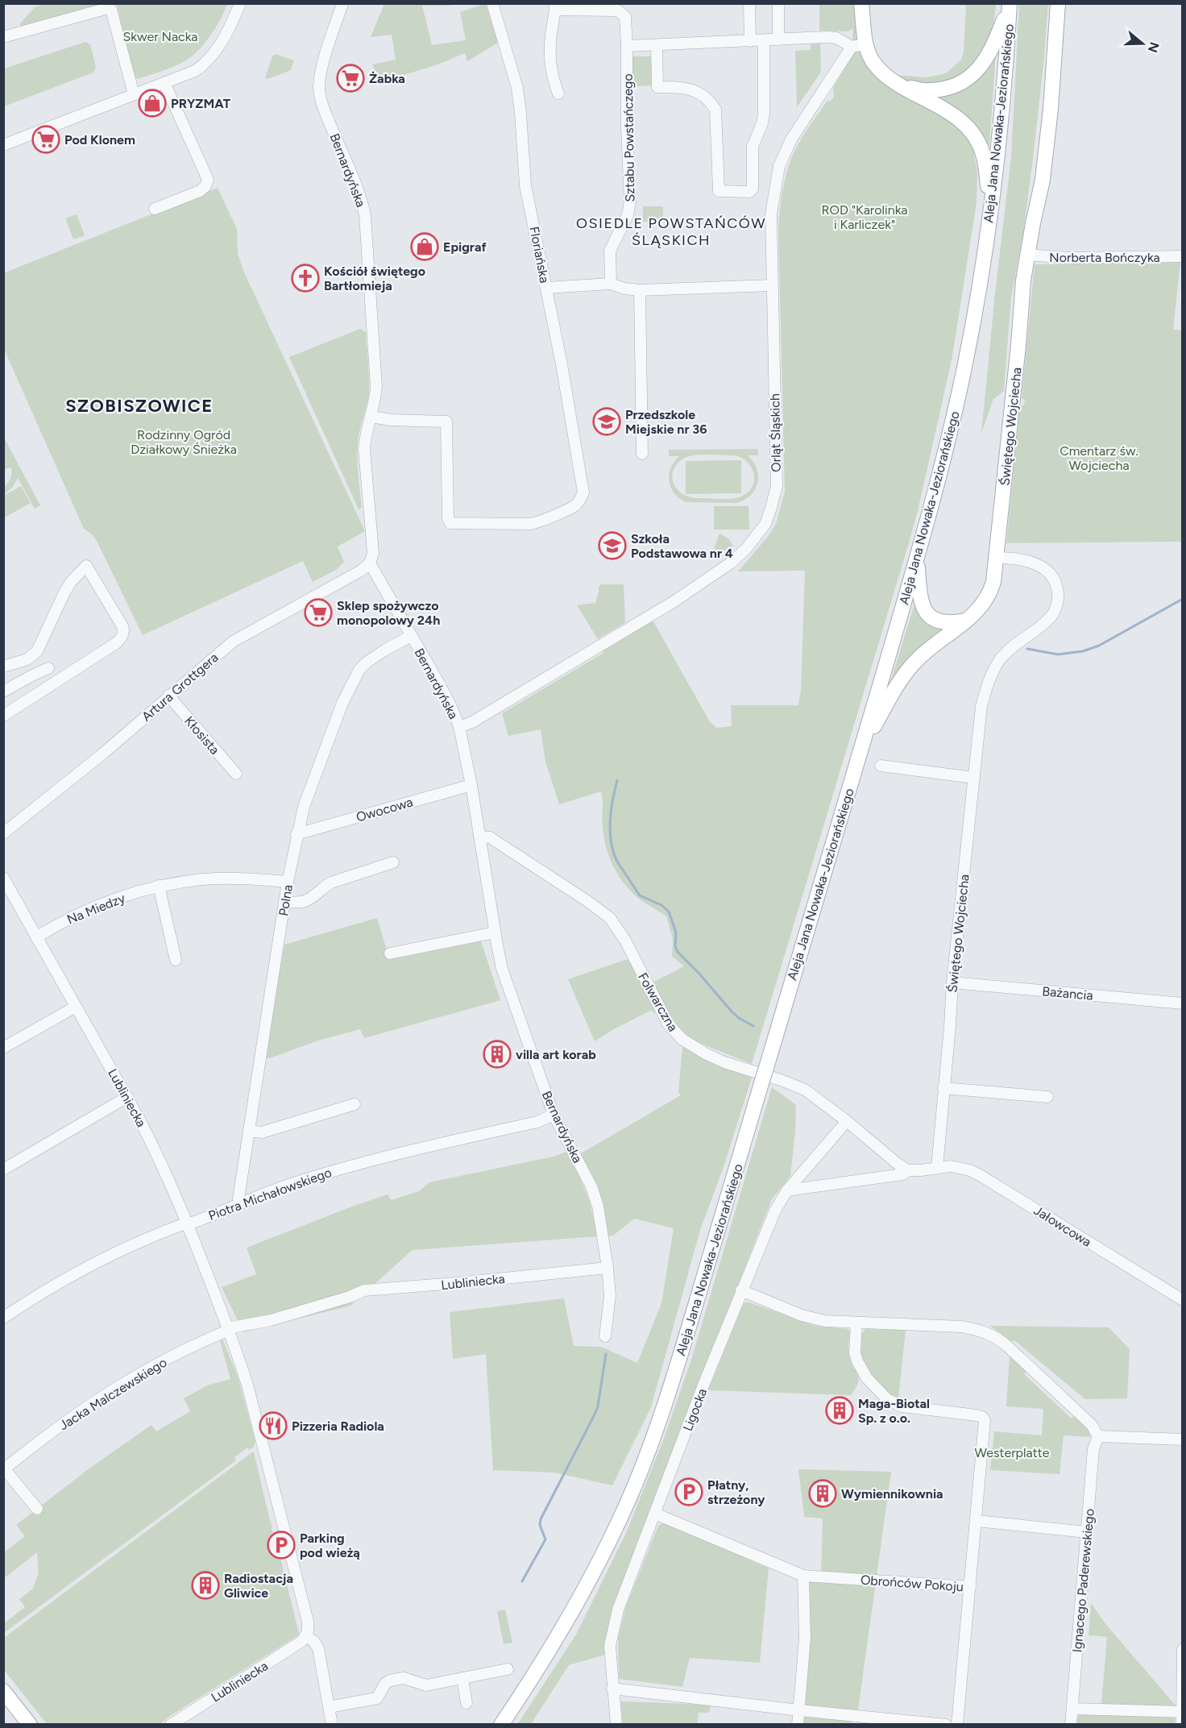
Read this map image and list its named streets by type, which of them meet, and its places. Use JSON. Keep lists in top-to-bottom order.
{
  "streets": {
    "main road": ["Aleja Jana Nowaka-Jeziorańskiego", "Świętego Wojciecha"],
    "street": [
      "Sztabu Powstańczego",
      "Bernardyńska",
      "Floriańska",
      "Norberta Bończyka",
      "Orląt Śląskich",
      "Artura Grottgera",
      "Kłosista",
      "Owocowa",
      "Polna",
      "Na Miedzy",
      "Bażancia",
      "Folwarczna",
      "Lubliniecka",
      "Piotra Michałowskiego",
      "Jałowcowa",
      "Jacka Malczewskiego",
      "Ligocka",
      "Ignacego Paderewskiego",
      "Obrońców Pokoju"
    ]
  },
  "crossings": [
    ["Bernardyńska", "Floriańska"],
    ["Bernardyńska", "Orląt Śląskich"],
    ["Bernardyńska", "Artura Grottgera"],
    ["Bernardyńska", "Owocowa"],
    ["Bernardyńska", "Polna"],
    ["Bernardyńska", "Folwarczna"],
    ["Bernardyńska", "Lubliniecka"],
    ["Bernardyńska", "Piotra Michałowskiego"],
    ["Norberta Bończyka", "Świętego Wojciecha"],
    ["Świętego Wojciecha", "Bażancia"],
    ["Świętego Wojciecha", "Jałowcowa"],
    ["Artura Grottgera", "Kłosista"],
    ["Owocowa", "Polna"],
    ["Polna", "Na Miedzy"],
    ["Polna", "Piotra Michałowskiego"],
    ["Na Miedzy", "Lubliniecka"],
    ["Folwarczna", "Ligocka"],
    ["Lubliniecka", "Piotra Michałowskiego"],
    ["Lubliniecka", "Jacka Malczewskiego"],
    ["Ligocka", "Obrońców Pokoju"]
  ],
  "districts": ["OSIEDLE POWSTAŃCÓW ŚLĄSKICH", "SZOBISZOWICE"],
  "parks": [
    "Skwer Nacka",
    "ROD \"Karolinka i Karliczek\"",
    "Rodzinny Ogród Działkowy Śnieżka",
    "Cmentarz św. Wojciecha",
    "Westerplatte"
  ],
  "places": {
    "supermarket": ["Żabka", "Pod Klonem", "Sklep spożywczo monopolowy 24h"],
    "shop": ["PRYZMAT", "Epigraf"],
    "church": ["Kościół świętego Bartłomieja"],
    "school or university": ["Przedszkole Miejskie nr 36", "Szkoła Podstawowa nr 4"],
    "building": [
      "villa art korab",
      "Maga-Biotal Sp. z o.o.",
      "Wymiennikownia",
      "Radiostacja Gliwice"
    ],
    "restaurant": ["Pizzeria Radiola"],
    "parking": ["Płatny, strzeżony", "Parking pod wieżą"]
  },
  "north": "right"
}
